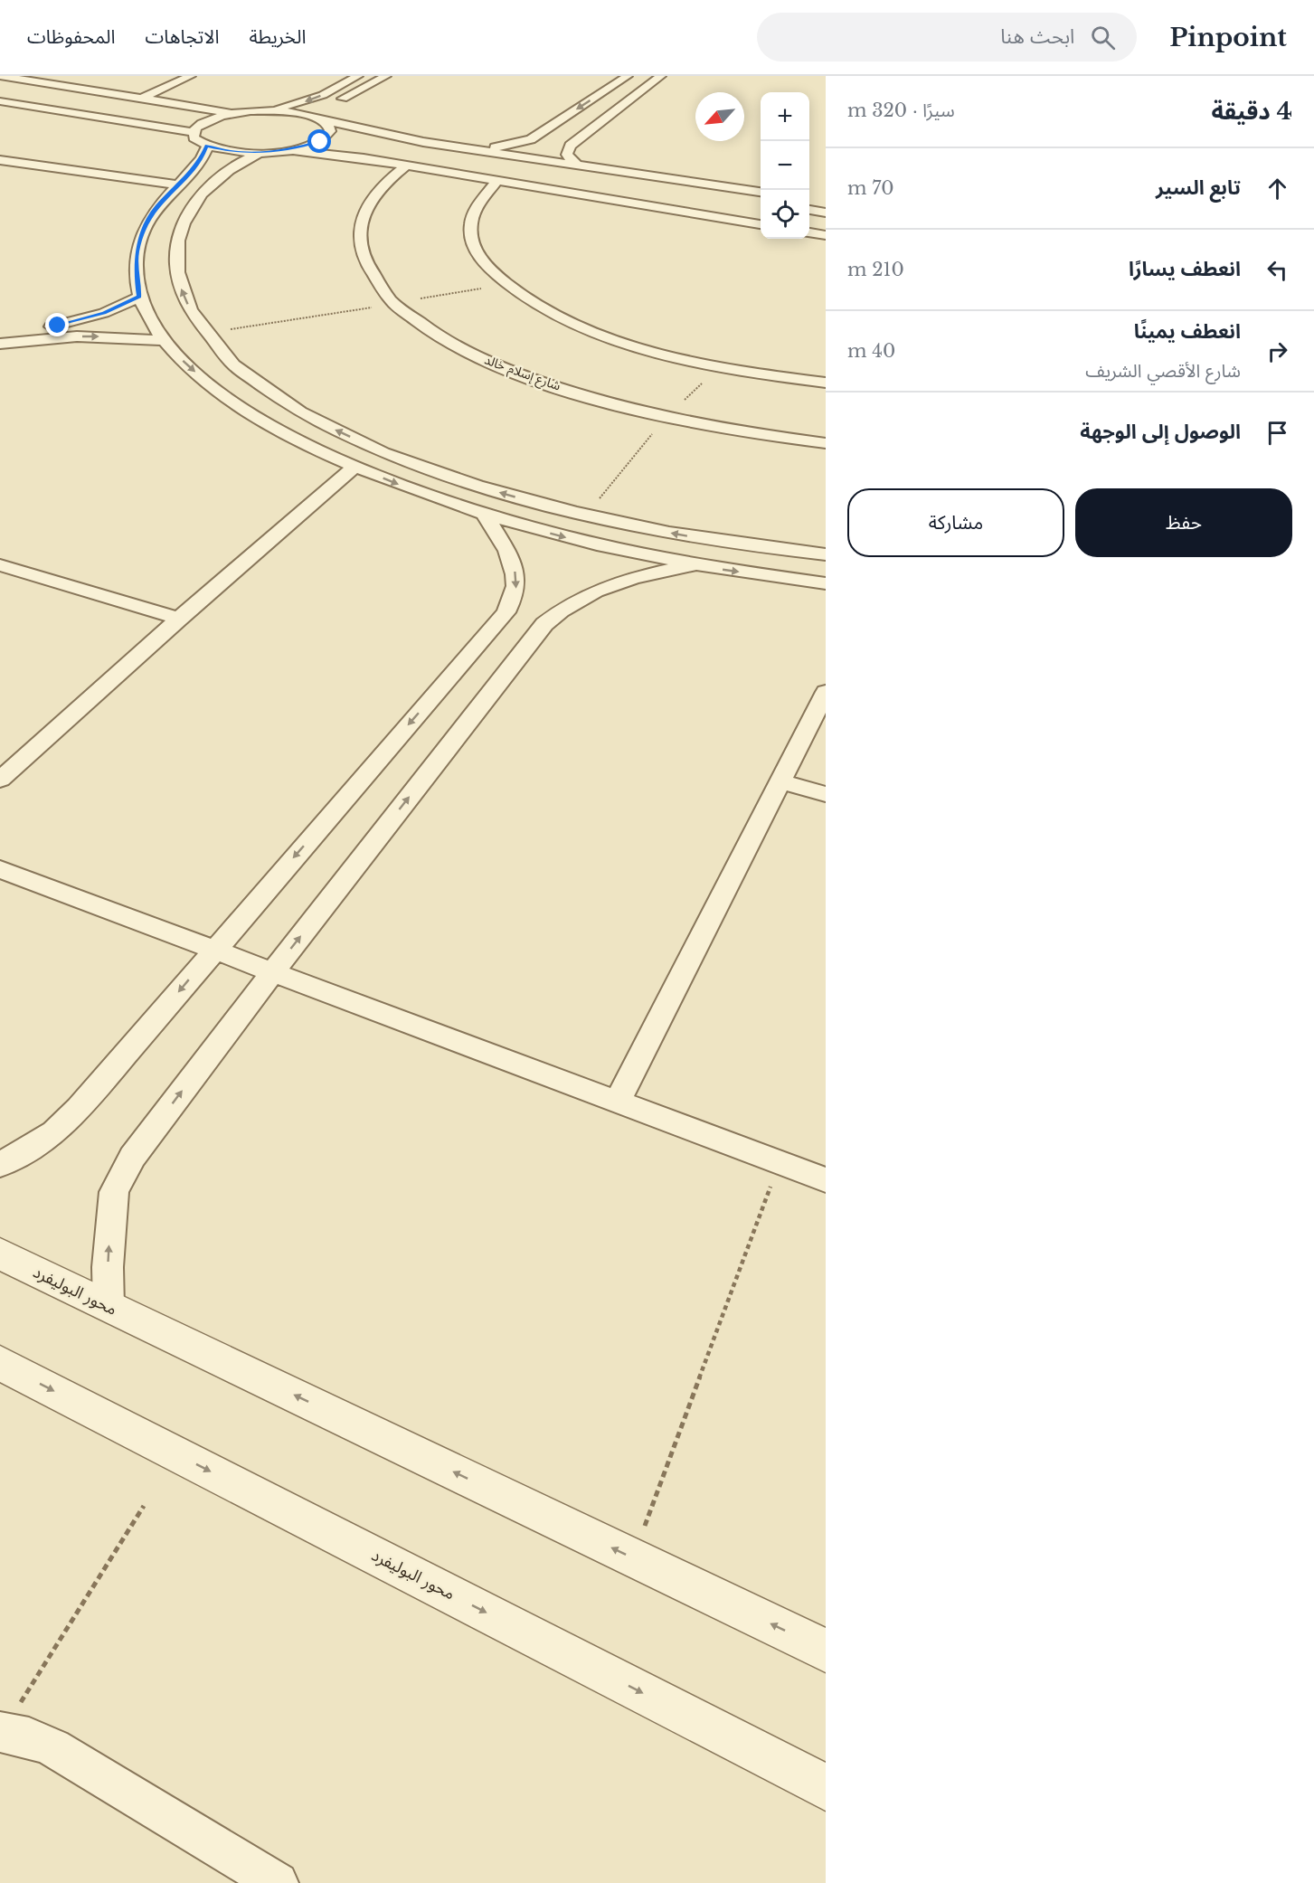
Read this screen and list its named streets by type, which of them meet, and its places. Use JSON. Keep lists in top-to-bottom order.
{
  "streets": {
    "street": ["شارع إسلام خالد", "محور البوليفرد"]
  },
  "north": "bottom left",
  "page": {
    "header": "Pinpoint",
    "search": "ابحث هنا",
    "nav": ["الخريطة", "الاتجاهات", "المحفوظات"],
    "heading": ["4 دقيقة", "سيرًا · 320 m"],
    "map_buttons": ["+", "−"],
    "list": [
      ["تابع السير", "70 m"],
      ["انعطف يسارًا", "210 m"],
      ["انعطف يمينًا", "شارع الأقصي الشريف", "40 m"],
      "الوصول إلى الوجهة"
    ],
    "buttons": ["حفظ", "مشاركة"]
  }
}
